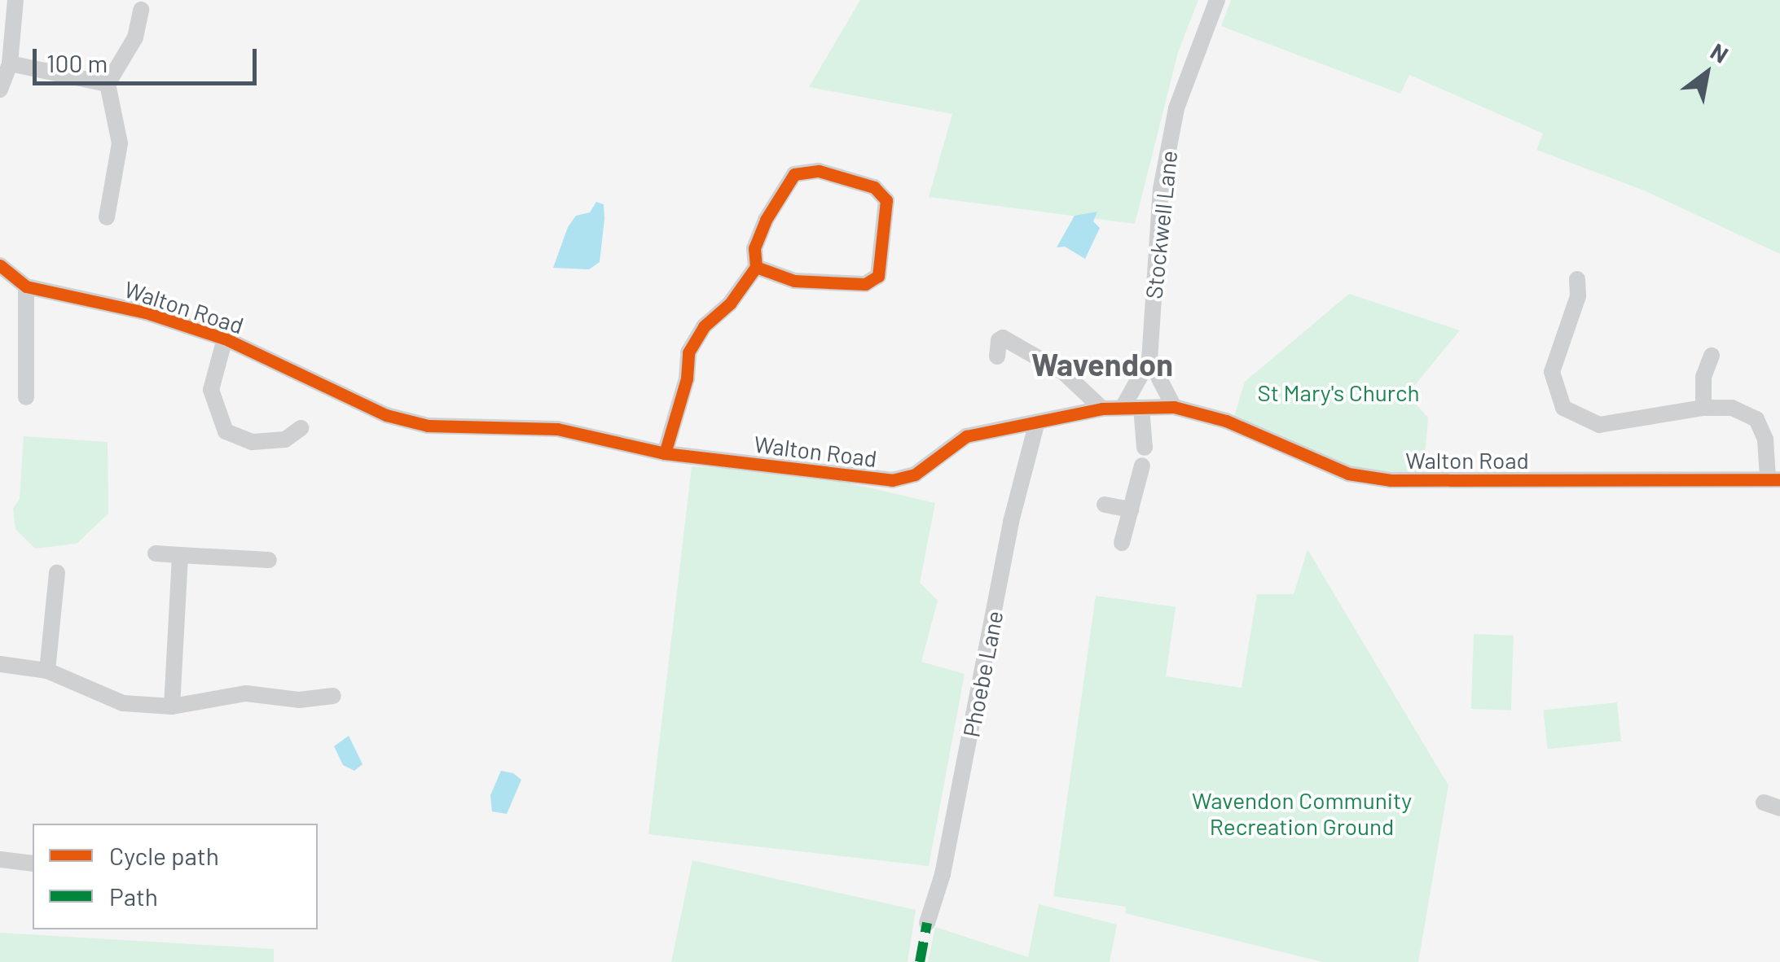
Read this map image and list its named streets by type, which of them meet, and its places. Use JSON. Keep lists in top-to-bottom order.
{
  "streets": {
    "street": ["Stockwell Lane", "Walton Road", "Phoebe Lane"]
  },
  "crossings": [
    ["Stockwell Lane", "Walton Road"],
    ["Walton Road", "Phoebe Lane"]
  ],
  "districts": ["Wavendon"],
  "parks": ["St Mary's Church", "Wavendon Community Recreation Ground"],
  "legend": ["Cycle path", "Path"],
  "scale_bar": "100 m",
  "north": "top right"
}
